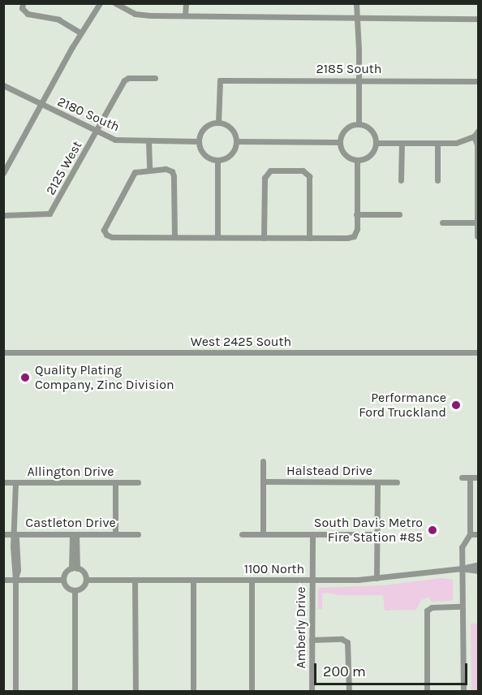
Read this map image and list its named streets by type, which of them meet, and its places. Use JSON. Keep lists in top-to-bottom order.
{
  "streets": {
    "street": [
      "2185 South",
      "2180 South",
      "2125 West",
      "West 2425 South",
      "Halstead Drive",
      "Allington Drive",
      "Castleton Drive",
      "1100 North",
      "Amberly Drive"
    ]
  },
  "crossings": [
    ["2185 South", "2180 South"],
    ["2180 South", "2125 West"],
    ["1100 North", "Amberly Drive"]
  ],
  "places": ["Quality Plating Company, Zinc Division", "Performance Ford Truckland", "South Davis Metro Fire Station #85"],
  "scale_bar": "200 m"
}
